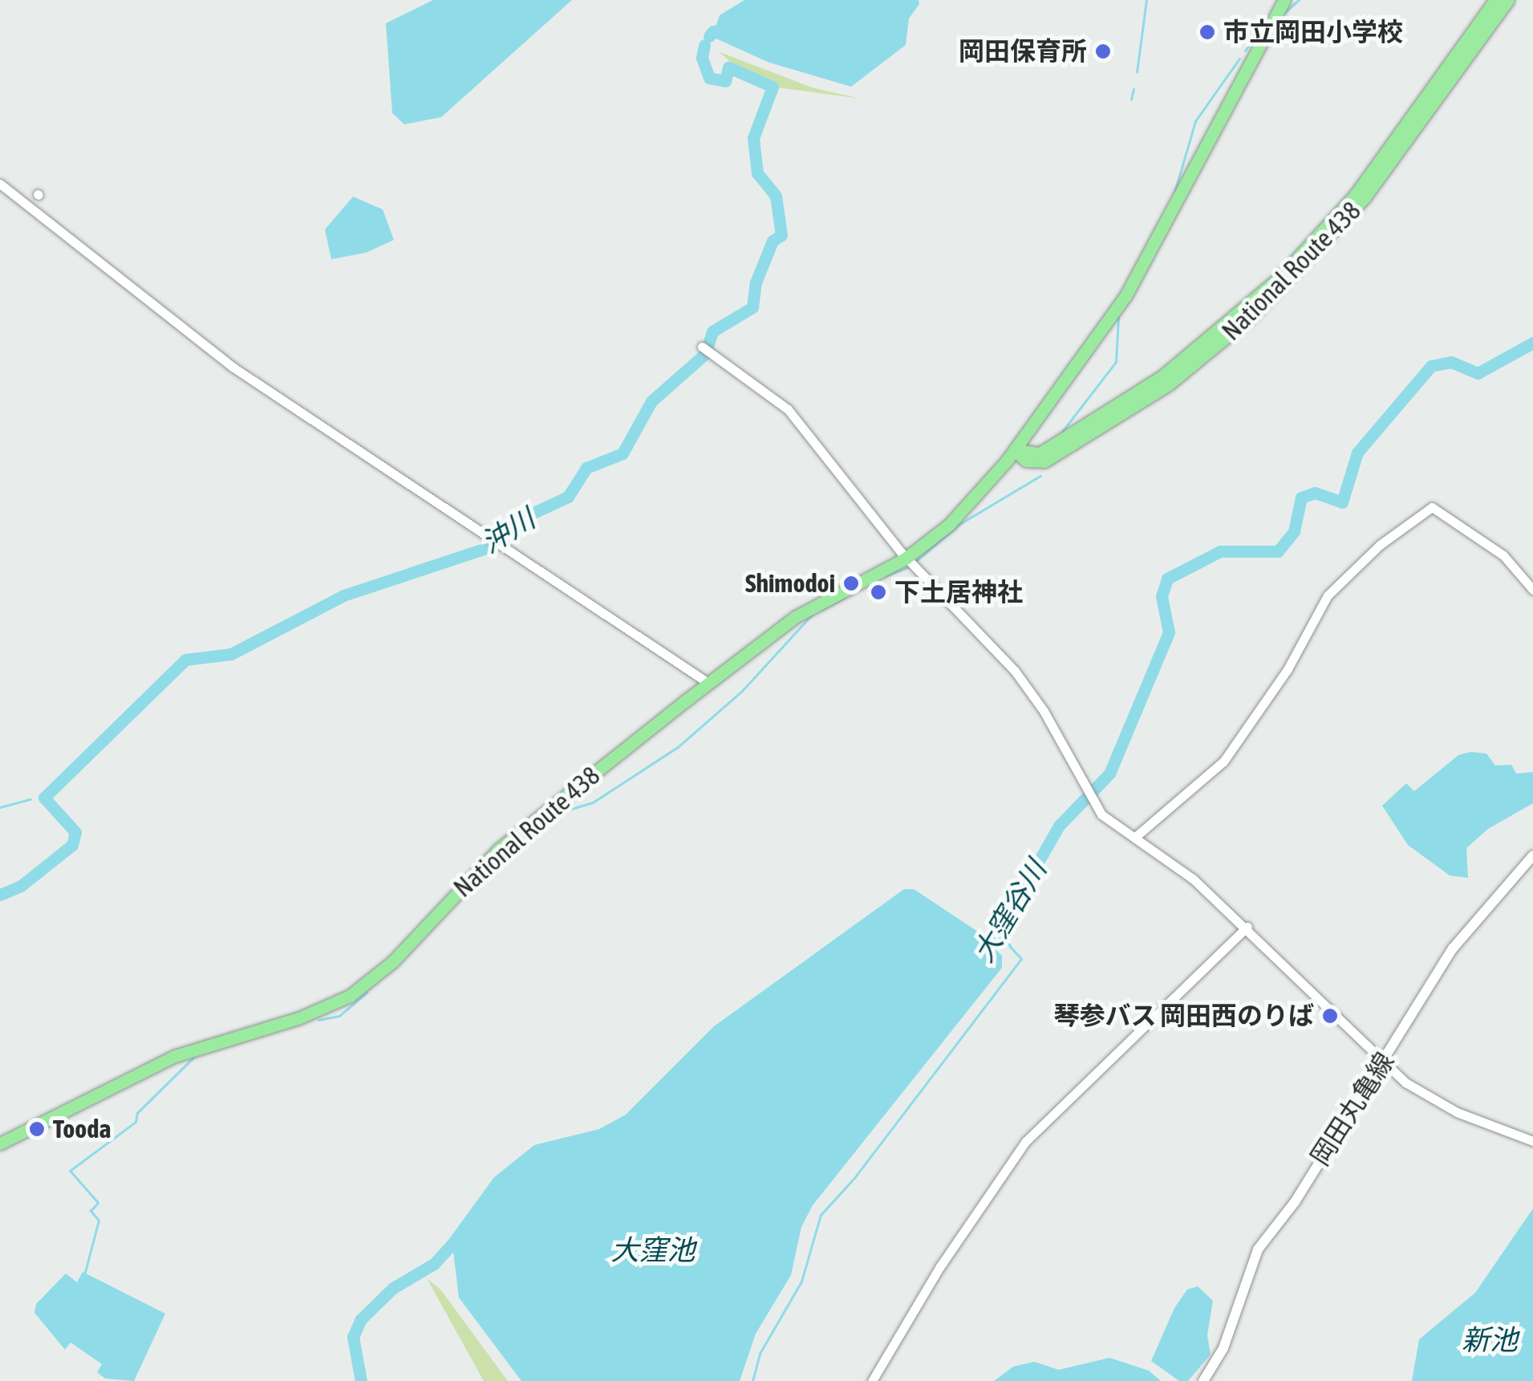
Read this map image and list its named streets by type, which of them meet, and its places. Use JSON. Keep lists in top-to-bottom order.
{
  "streets": {
    "highway": ["National Route 438"],
    "main road": ["岡田丸亀線"]
  },
  "water": [
    "沖川",
    "大窪谷川",
    "大窪池",
    "新池"
  ],
  "places": [
    "市立岡田小学校",
    "岡田保育所",
    "Shimodoi",
    "下土居神社",
    "琴参バス 岡田西のりば",
    "Tooda"
  ]
}
